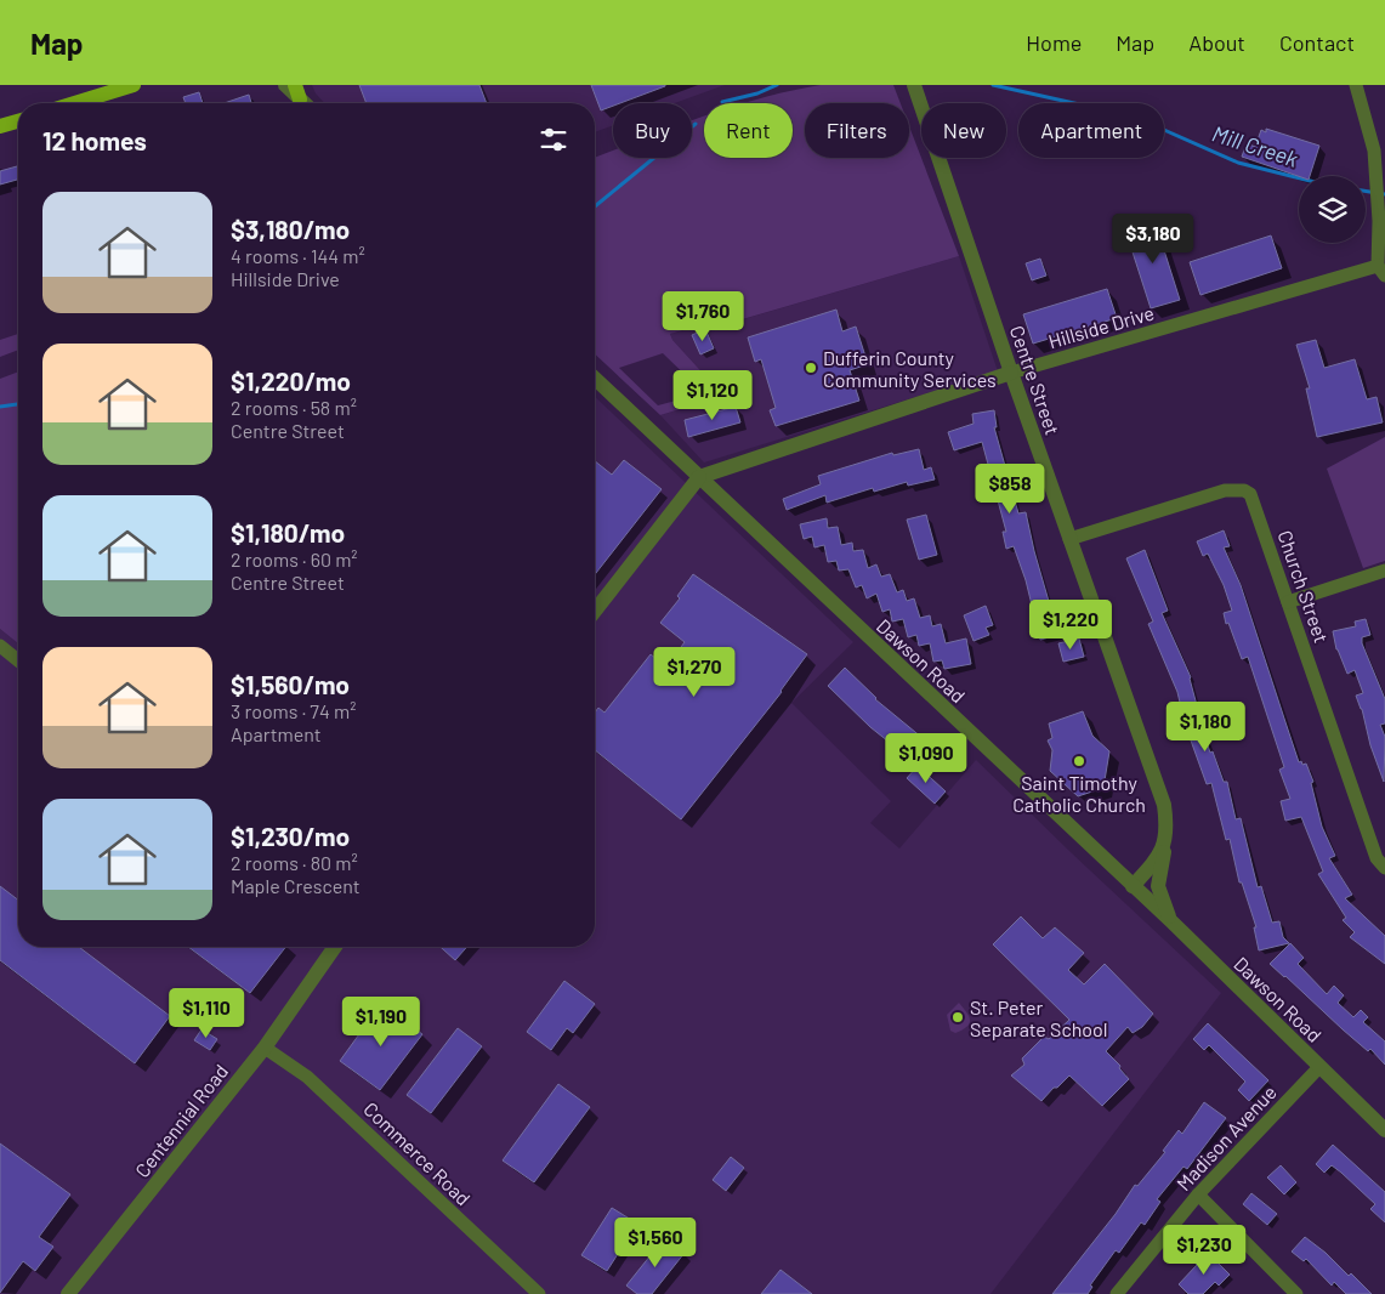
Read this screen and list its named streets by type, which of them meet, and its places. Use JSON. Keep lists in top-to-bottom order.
{
  "streets": {
    "street": [
      "Hillside Drive",
      "Centre Street",
      "Church Street",
      "Dawson Road",
      "Centennial Road",
      "Madison Avenue",
      "Commerce Road"
    ]
  },
  "crossings": [
    ["Hillside Drive", "Centre Street"],
    ["Hillside Drive", "Dawson Road"],
    ["Centre Street", "Church Street"],
    ["Centre Street", "Dawson Road"],
    ["Dawson Road", "Madison Avenue"],
    ["Centennial Road", "Commerce Road"]
  ],
  "water": ["Mill Creek"],
  "places": ["Dufferin County Community Services", "Saint Timothy Catholic Church", "St. Peter Separate School"],
  "page": {
    "header": "Map",
    "nav": [
      "Home",
      "Map",
      "About",
      "Contact"
    ],
    "chip": [
      "Buy",
      "Rent",
      "Filters",
      "New",
      "Apartment"
    ],
    "heading": "12 homes",
    "list": [
      {
        "name": "$3,180/mo",
        "note": "4 rooms · 144 m² · Hillside Drive"
      },
      {
        "name": "$1,220/mo",
        "note": "2 rooms · 58 m² · Centre Street"
      },
      {
        "name": "$1,180/mo",
        "note": "2 rooms · 60 m² · Centre Street"
      },
      {
        "name": "$1,560/mo",
        "note": "3 rooms · 74 m² · Apartment"
      },
      {
        "name": "$1,230/mo",
        "note": "2 rooms · 80 m² · Maple Crescent"
      }
    ],
    "price": [
      "$3,180",
      "$1,760",
      "$1,120",
      "$858",
      "$1,220",
      "$1,270",
      "$1,180",
      "$1,090",
      "$1,110",
      "$1,190",
      "$1,560",
      "$1,230"
    ]
  }
}
